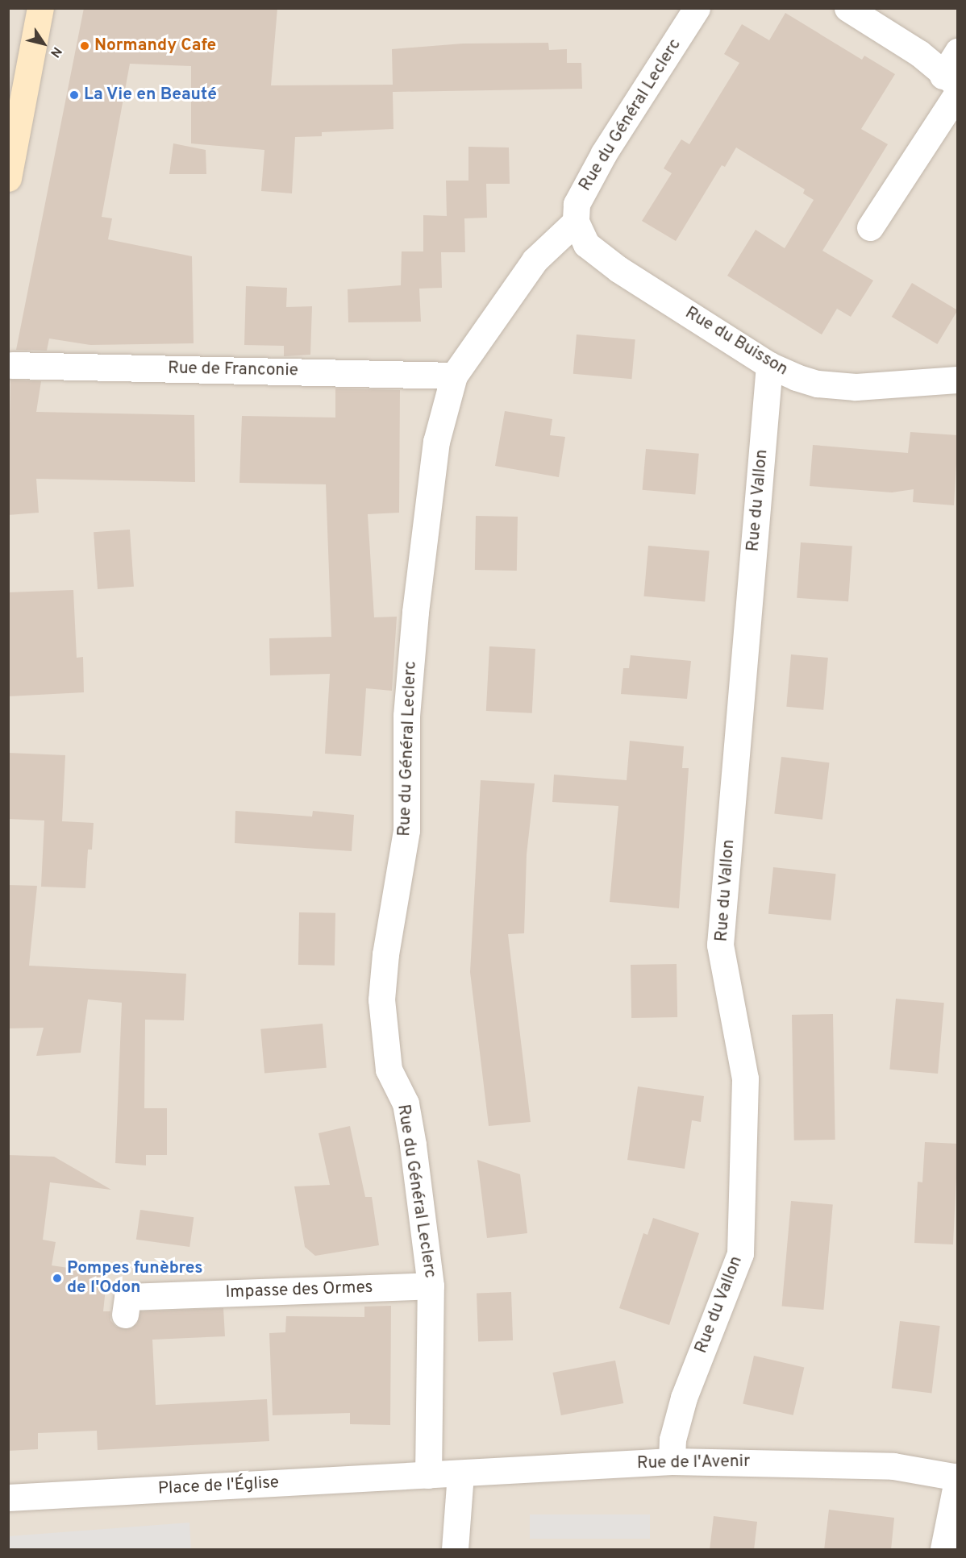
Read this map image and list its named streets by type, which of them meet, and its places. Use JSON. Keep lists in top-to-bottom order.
{
  "streets": {
    "street": [
      "Rue du Général Leclerc",
      "Rue du Buisson",
      "Rue de Franconie",
      "Rue du Vallon",
      "Impasse des Ormes",
      "Rue de l'Avenir",
      "Place de l'Église"
    ]
  },
  "crossings": [
    ["Rue du Général Leclerc", "Rue du Buisson"],
    ["Rue du Général Leclerc", "Rue de Franconie"],
    ["Rue du Général Leclerc", "Impasse des Ormes"],
    ["Rue du Général Leclerc", "Rue de l'Avenir"],
    ["Rue du Général Leclerc", "Place de l'Église"],
    ["Rue du Buisson", "Rue du Vallon"],
    ["Rue du Vallon", "Rue de l'Avenir"],
    ["Rue de l'Avenir", "Place de l'Église"]
  ],
  "places": ["Normandy Cafe", "La Vie en Beauté", "Pompes funèbres de l'Odon"],
  "north": "bottom right"
}
